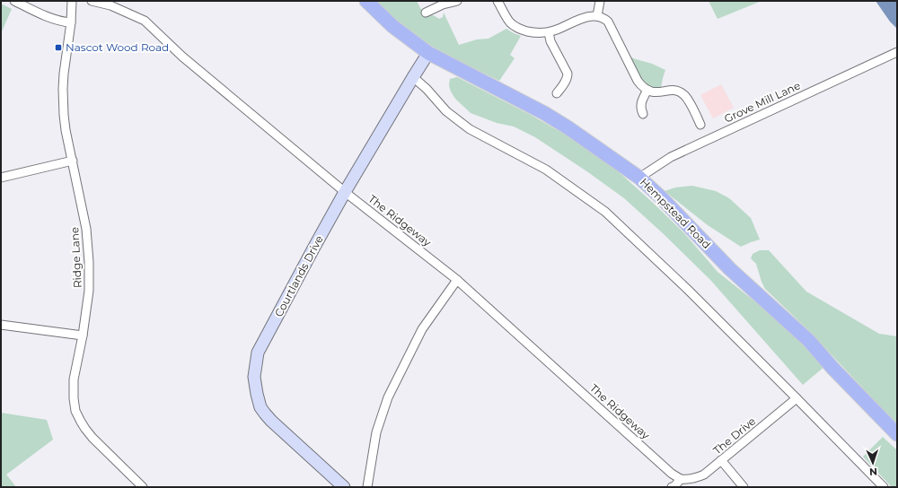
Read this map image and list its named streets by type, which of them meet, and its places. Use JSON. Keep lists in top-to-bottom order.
{
  "streets": {
    "main road": ["Hempstead Road"],
    "street": [
      "Grove Mill Lane",
      "The Ridgeway",
      "Ridge Lane",
      "Courtlands Drive",
      "The Drive"
    ]
  },
  "crossings": [
    ["Grove Mill Lane", "Hempstead Road"],
    ["Hempstead Road", "Courtlands Drive"],
    ["The Ridgeway", "Courtlands Drive"],
    ["The Ridgeway", "The Drive"]
  ],
  "places": {
    "transit": ["Nascot Wood Road"]
  },
  "north": "bottom"
}
